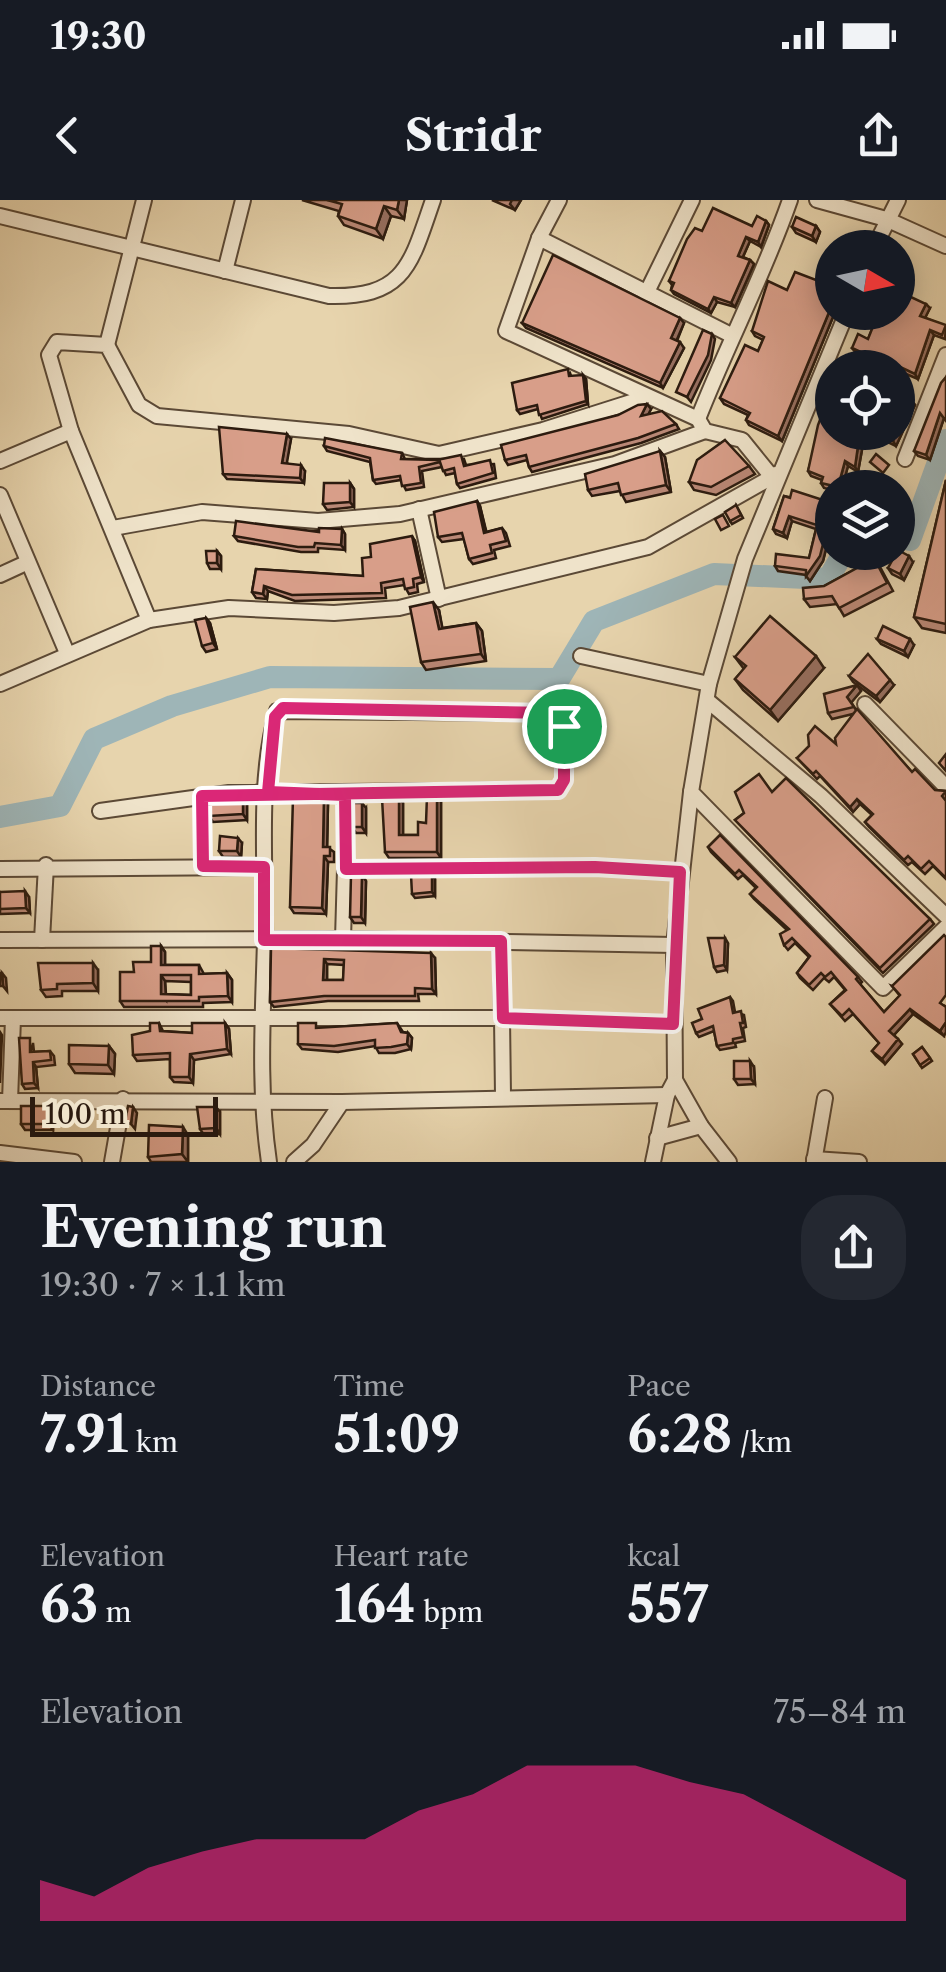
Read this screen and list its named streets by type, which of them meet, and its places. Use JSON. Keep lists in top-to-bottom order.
{
  "scale_bar": "100 m",
  "north": "right",
  "page": {
    "status": "19:30",
    "header": "Stridr",
    "scale": "100 m",
    "heading": ["Evening run", "19:30 · 7 × 1.1 km"],
    "stats": [
      ["Distance", "7.91 km"],
      ["Time", "51:09"],
      ["Pace", "6:28 /km"],
      ["Elevation", "63 m"],
      ["Heart rate", "164 bpm"],
      ["kcal", "557"]
    ],
    "chart": ["Elevation", "75–84 m"]
  }
}
